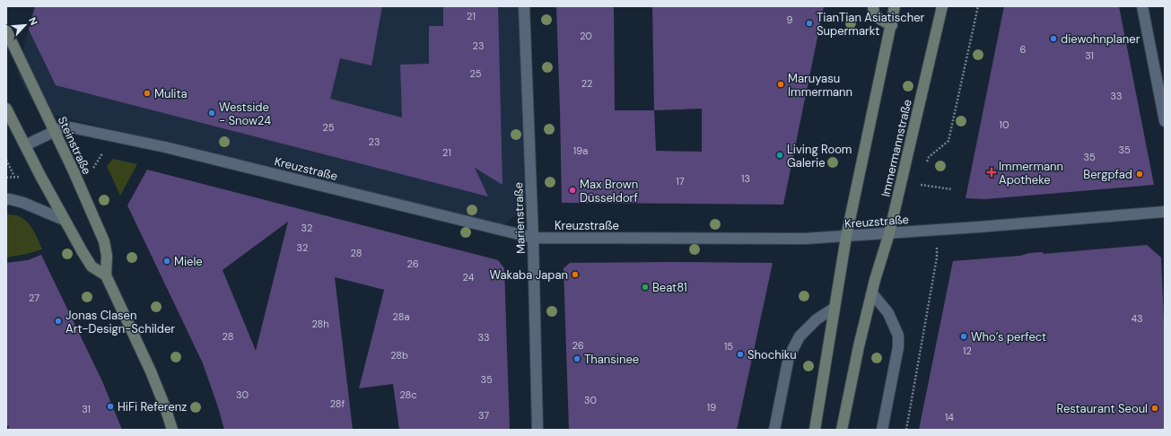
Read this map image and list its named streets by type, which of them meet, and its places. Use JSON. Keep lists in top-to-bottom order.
{
  "streets": {
    "street": [
      "Steinstraße",
      "Immermannstraße",
      "Kreuzstraße",
      "Marienstraße"
    ]
  },
  "crossings": [
    ["Steinstraße", "Kreuzstraße"],
    ["Immermannstraße", "Kreuzstraße"],
    ["Kreuzstraße", "Marienstraße"]
  ],
  "places": {
    "other": [
      "TianTian Asiatischer Supermarkt",
      "diewohnplaner",
      "Maruyasu Immermann",
      "Mulita",
      "Westside - Snow24",
      "Living Room Galerie",
      "Bergpfad",
      "Max Brown Düsseldorf",
      "Miele",
      "Wakaba Japan",
      "Beat81",
      "Jonas Clasen Art-Design-Schilder",
      "Who’s perfect",
      "Shochiku",
      "Thansinee",
      "HiFi Referenz",
      "Restaurant Seoul"
    ],
    "health": ["Immermann Apotheke"]
  },
  "house_numbers": [
    "21",
    "9",
    "20",
    "23",
    "6",
    "31",
    "25",
    "22",
    "33",
    "10",
    "25",
    "23",
    "35",
    "19a",
    "21",
    "35",
    "13",
    "17",
    "32",
    "32",
    "28",
    "26",
    "24",
    "27",
    "28a",
    "43",
    "28h",
    "28",
    "33",
    "26",
    "15",
    "12",
    "28b",
    "35",
    "30",
    "28c",
    "30",
    "28f",
    "19",
    "31",
    "37",
    "14"
  ],
  "north": "top right"
}
